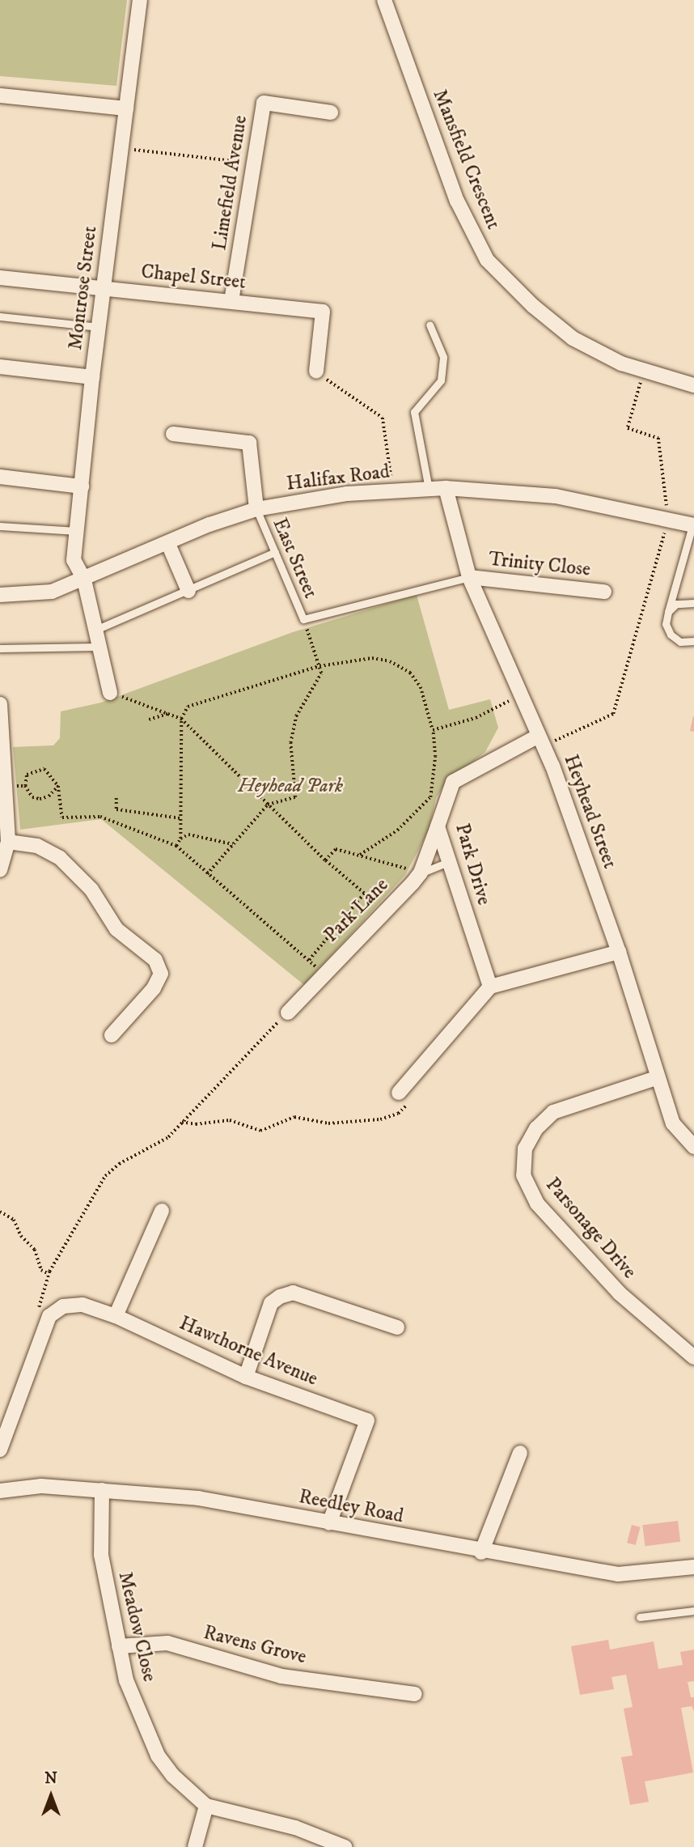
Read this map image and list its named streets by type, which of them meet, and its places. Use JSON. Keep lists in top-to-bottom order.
{
  "streets": {
    "street": [
      "Mansfield Crescent",
      "Limefield Avenue",
      "Chapel Street",
      "Montrose Street",
      "Halifax Road",
      "Trinity Close",
      "Heyhead Street",
      "Park Drive",
      "Park Lane",
      "Parsonage Drive",
      "Hawthorne Avenue",
      "Reedley Road",
      "Meadow Close",
      "Ravens Grove"
    ],
    "lane": ["East Street"]
  },
  "crossings": [
    ["Limefield Avenue", "Chapel Street"],
    ["Chapel Street", "Montrose Street"],
    ["Montrose Street", "Halifax Road"],
    ["Halifax Road", "East Street"],
    ["Halifax Road", "Heyhead Street"],
    ["Trinity Close", "Heyhead Street"],
    ["Heyhead Street", "Park Drive"],
    ["Heyhead Street", "Parsonage Drive"],
    ["Park Drive", "Park Lane"],
    ["Hawthorne Avenue", "Reedley Road"],
    ["Reedley Road", "Meadow Close"],
    ["Meadow Close", "Ravens Grove"]
  ],
  "parks": ["Heyhead Park"],
  "north": "top"
}
